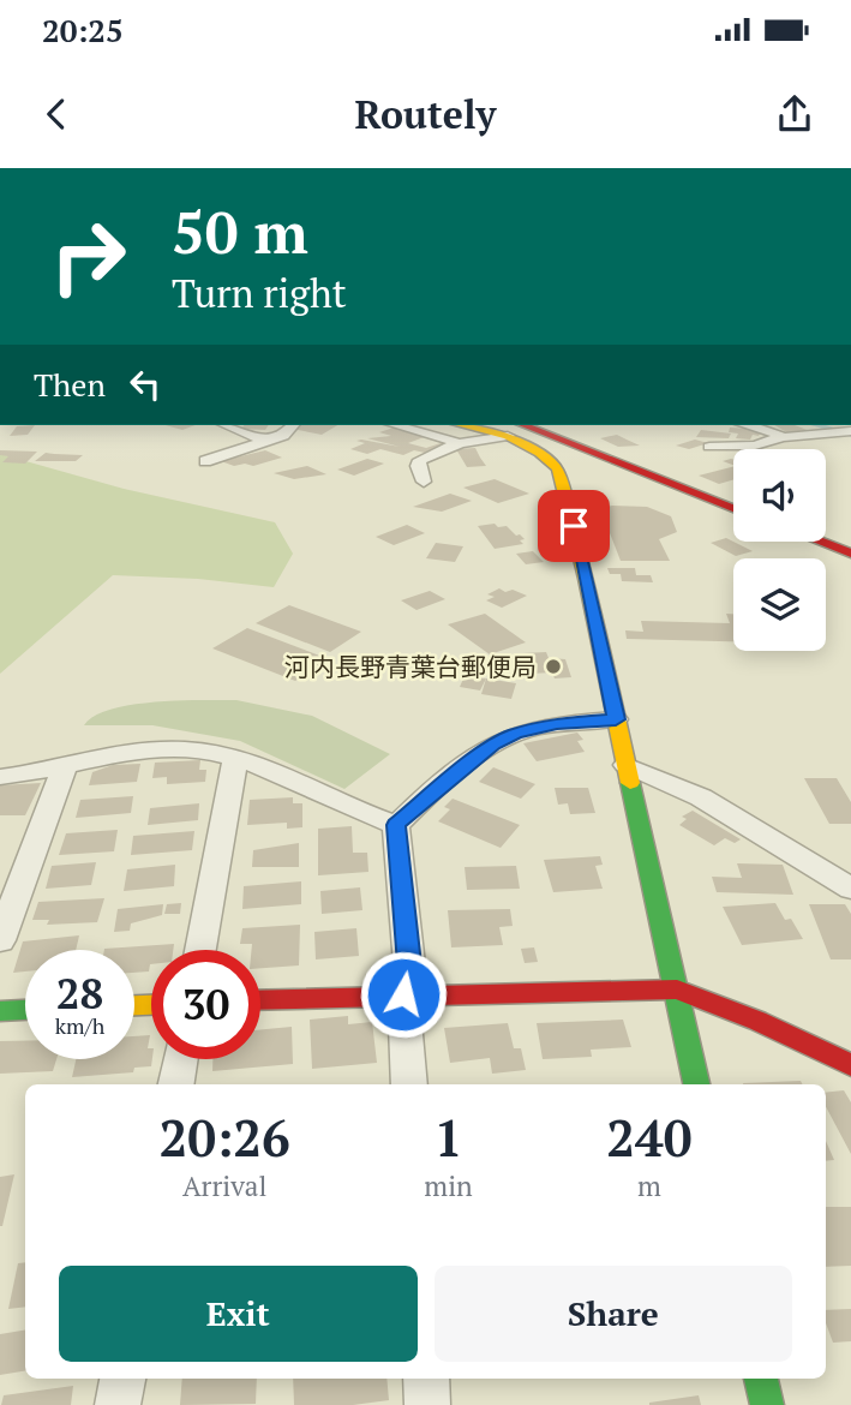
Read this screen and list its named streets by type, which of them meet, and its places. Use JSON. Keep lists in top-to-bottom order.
{
  "places": ["河内長野青葉台郵便局"],
  "page": {
    "status": "20:25",
    "header": "Routely",
    "turn": ["50 m", "Turn right"],
    "then": "Then",
    "speed": "28 km/h",
    "limit": "30",
    "eta": [
      "20:26",
      "Arrival",
      "1",
      "min",
      "240",
      "m"
    ],
    "buttons": ["Exit", "Share"]
  }
}
